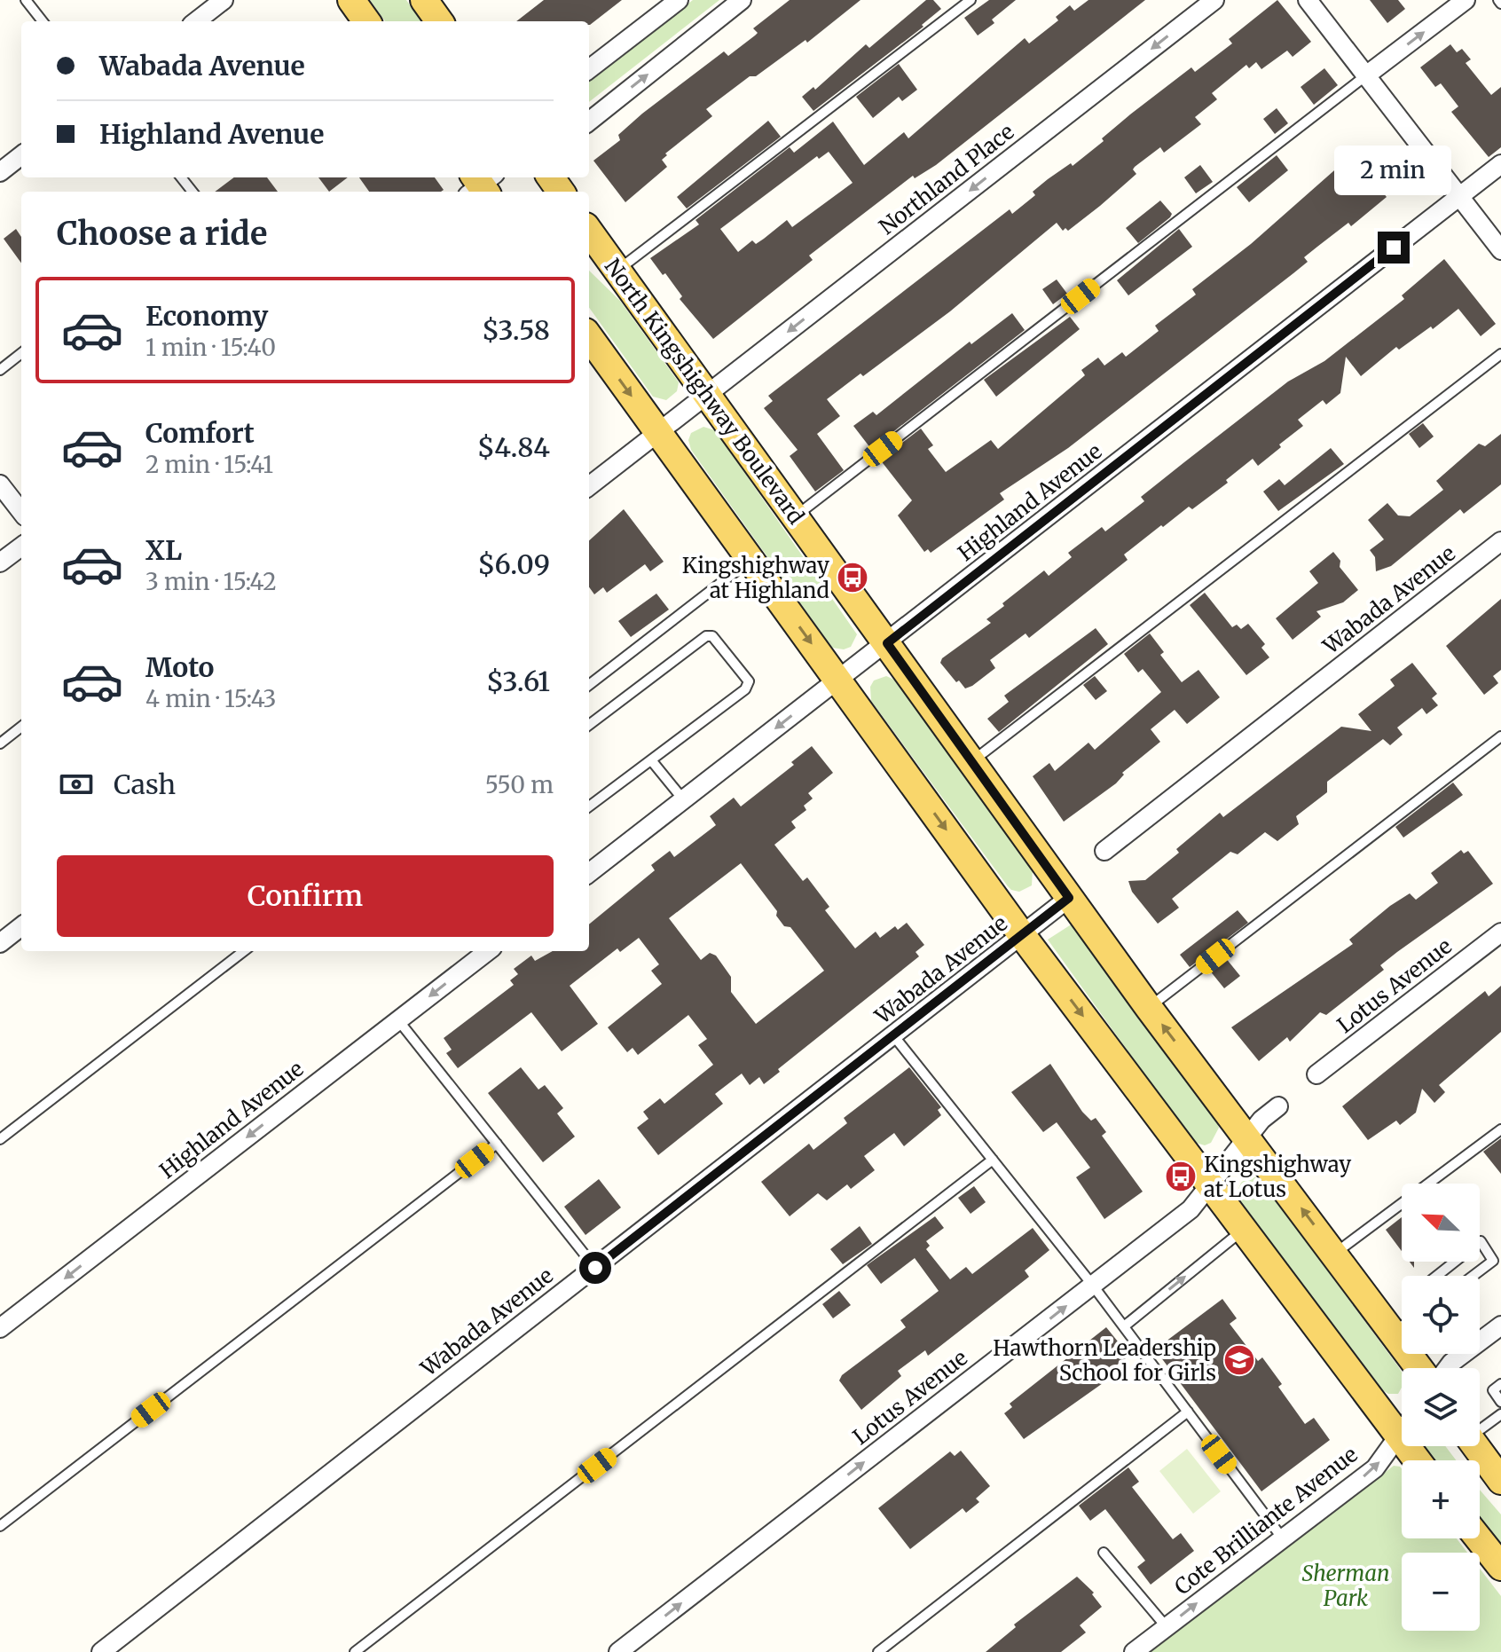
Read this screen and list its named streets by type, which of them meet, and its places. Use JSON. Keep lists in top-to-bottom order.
{
  "streets": {
    "main road": ["North Kingshighway Boulevard"],
    "street": [
      "Northland Place",
      "Highland Avenue",
      "Wabada Avenue",
      "Lotus Avenue",
      "Cote Brilliante Avenue"
    ]
  },
  "crossings": [
    ["Northland Place", "North Kingshighway Boulevard"],
    ["North Kingshighway Boulevard", "Highland Avenue"],
    ["North Kingshighway Boulevard", "Wabada Avenue"],
    ["North Kingshighway Boulevard", "Lotus Avenue"]
  ],
  "one_way": [
    "Northland Place",
    "Highland Avenue",
    "Lotus Avenue",
    "Cote Brilliante Avenue"
  ],
  "parks": ["Sherman Park"],
  "places": {
    "bus stop": ["Kingshighway at Highland", "Kingshighway at Lotus"],
    "school or university": ["Hawthorn Leadership School for Girls"]
  },
  "north": "top left",
  "page": {
    "banner": ["Wabada Avenue", "Highland Avenue"],
    "bubble": "2 min",
    "heading": "Choose a ride",
    "list": [
      {
        "name": "Economy",
        "note": "1 min · 15:40",
        "value": "$3.58"
      },
      {
        "name": "Comfort",
        "note": "2 min · 15:41",
        "value": "$4.84"
      },
      {
        "name": "XL",
        "note": "3 min · 15:42",
        "value": "$6.09"
      },
      {
        "name": "Moto",
        "note": "4 min · 15:43",
        "value": "$3.61"
      }
    ],
    "pay": ["Cash", "550 m"],
    "buttons": "Confirm",
    "map_buttons": ["+", "−"]
  }
}
